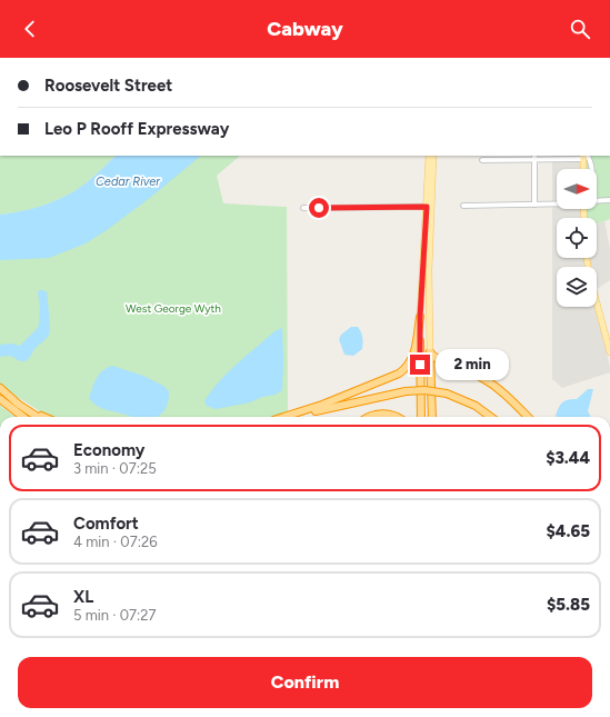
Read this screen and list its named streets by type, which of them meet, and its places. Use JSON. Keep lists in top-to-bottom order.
{
  "water": ["Cedar River"],
  "parks": ["West George Wyth"],
  "north": "right",
  "page": {
    "header": "Cabway",
    "banner": ["Roosevelt Street", "Leo P Rooff Expressway"],
    "bubble": "2 min",
    "list": [
      {
        "name": "Economy",
        "note": "3 min · 07:25",
        "value": "$3.44"
      },
      {
        "name": "Comfort",
        "note": "4 min · 07:26",
        "value": "$4.65"
      },
      {
        "name": "XL",
        "note": "5 min · 07:27",
        "value": "$5.85"
      }
    ],
    "buttons": "Confirm"
  }
}
